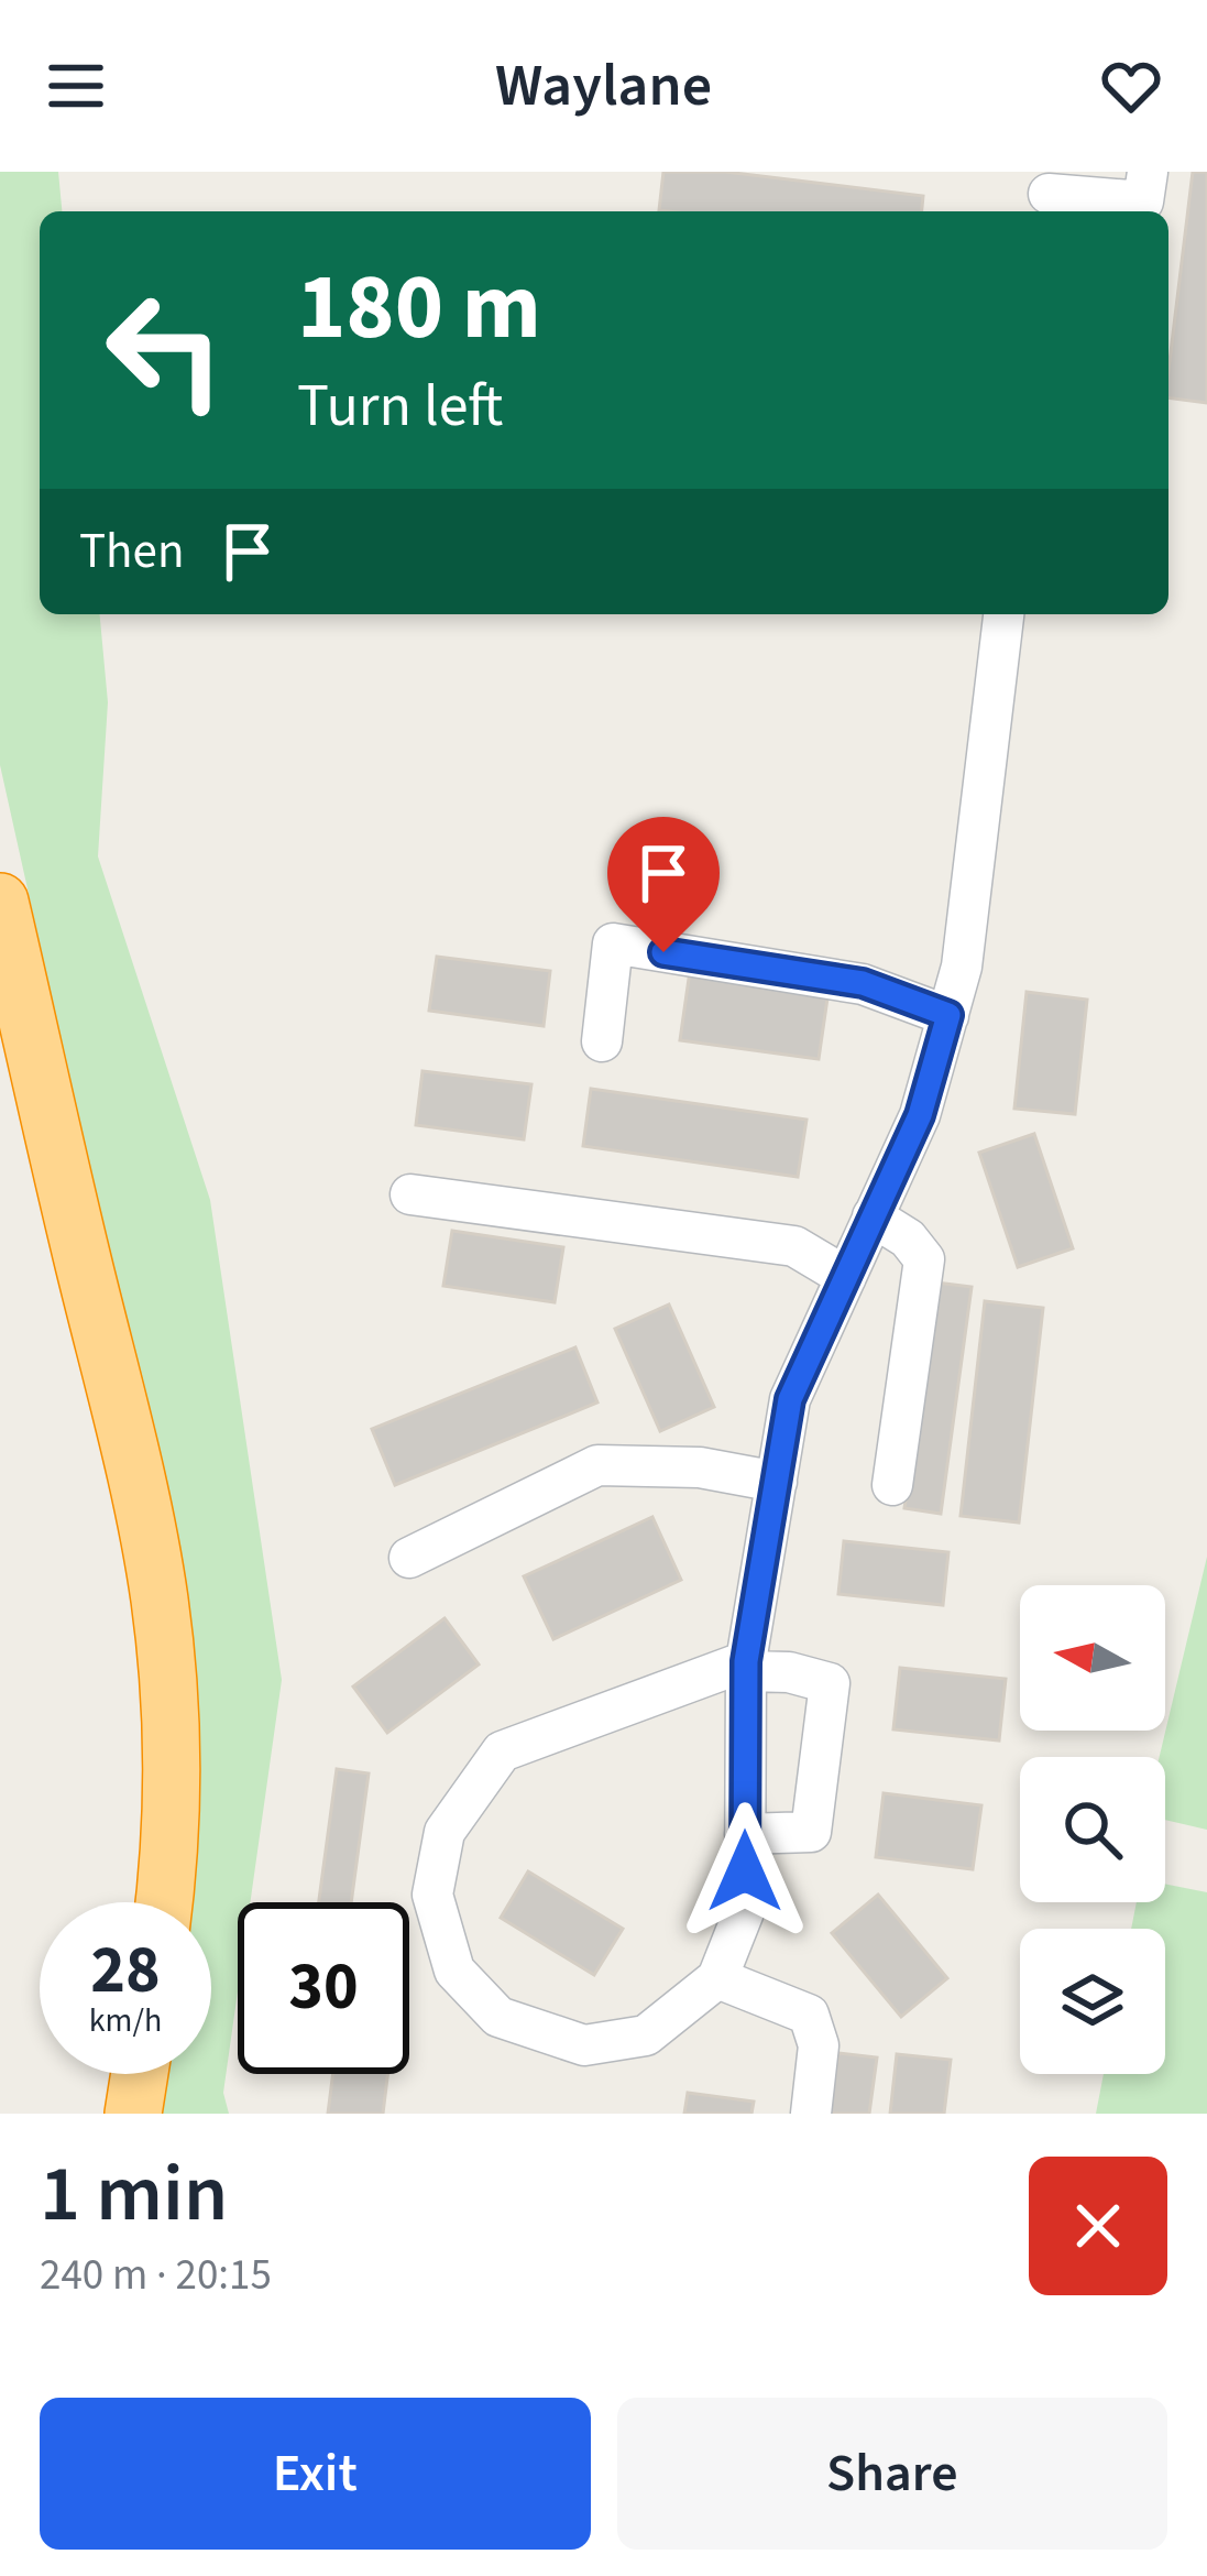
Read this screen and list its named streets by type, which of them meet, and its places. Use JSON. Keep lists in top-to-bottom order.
{
  "north": "left",
  "page": {
    "header": "Waylane",
    "turn": ["180 m", "Turn left"],
    "then": "Then",
    "speed": "28 km/h",
    "limit": "30",
    "heading": ["1 min", "240 m · 20:15"],
    "buttons": ["Exit", "Share"]
  }
}
